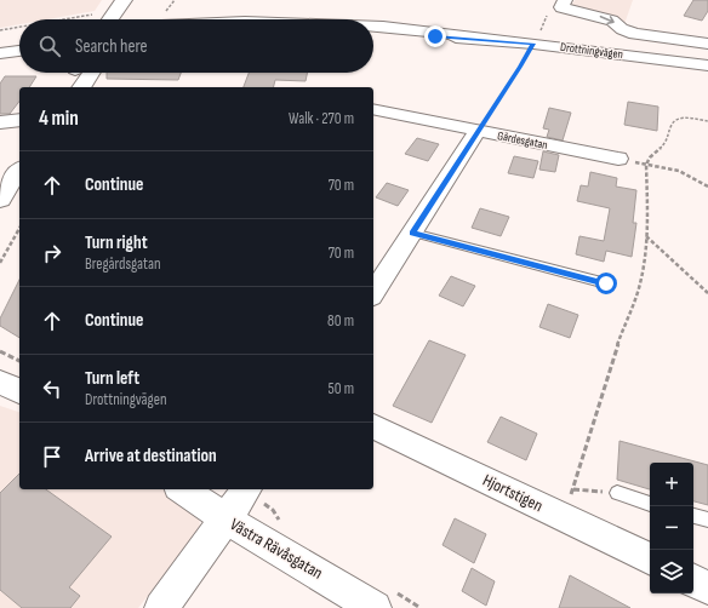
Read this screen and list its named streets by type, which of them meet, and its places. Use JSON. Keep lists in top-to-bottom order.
{
  "streets": {
    "main road": ["Drottningvägen"],
    "street": ["Gärdesgatan", "Hjortstigen", "Västra Rävåsgatan"]
  },
  "page": {
    "search": "Search here",
    "heading": ["4 min", "Walk · 270 m"],
    "list": [
      ["Continue", "70 m"],
      ["Turn right", "Bregårdsgatan", "70 m"],
      ["Continue", "80 m"],
      ["Turn left", "Drottningvägen", "50 m"],
      "Arrive at destination"
    ],
    "map_buttons": ["+", "−"]
  }
}
